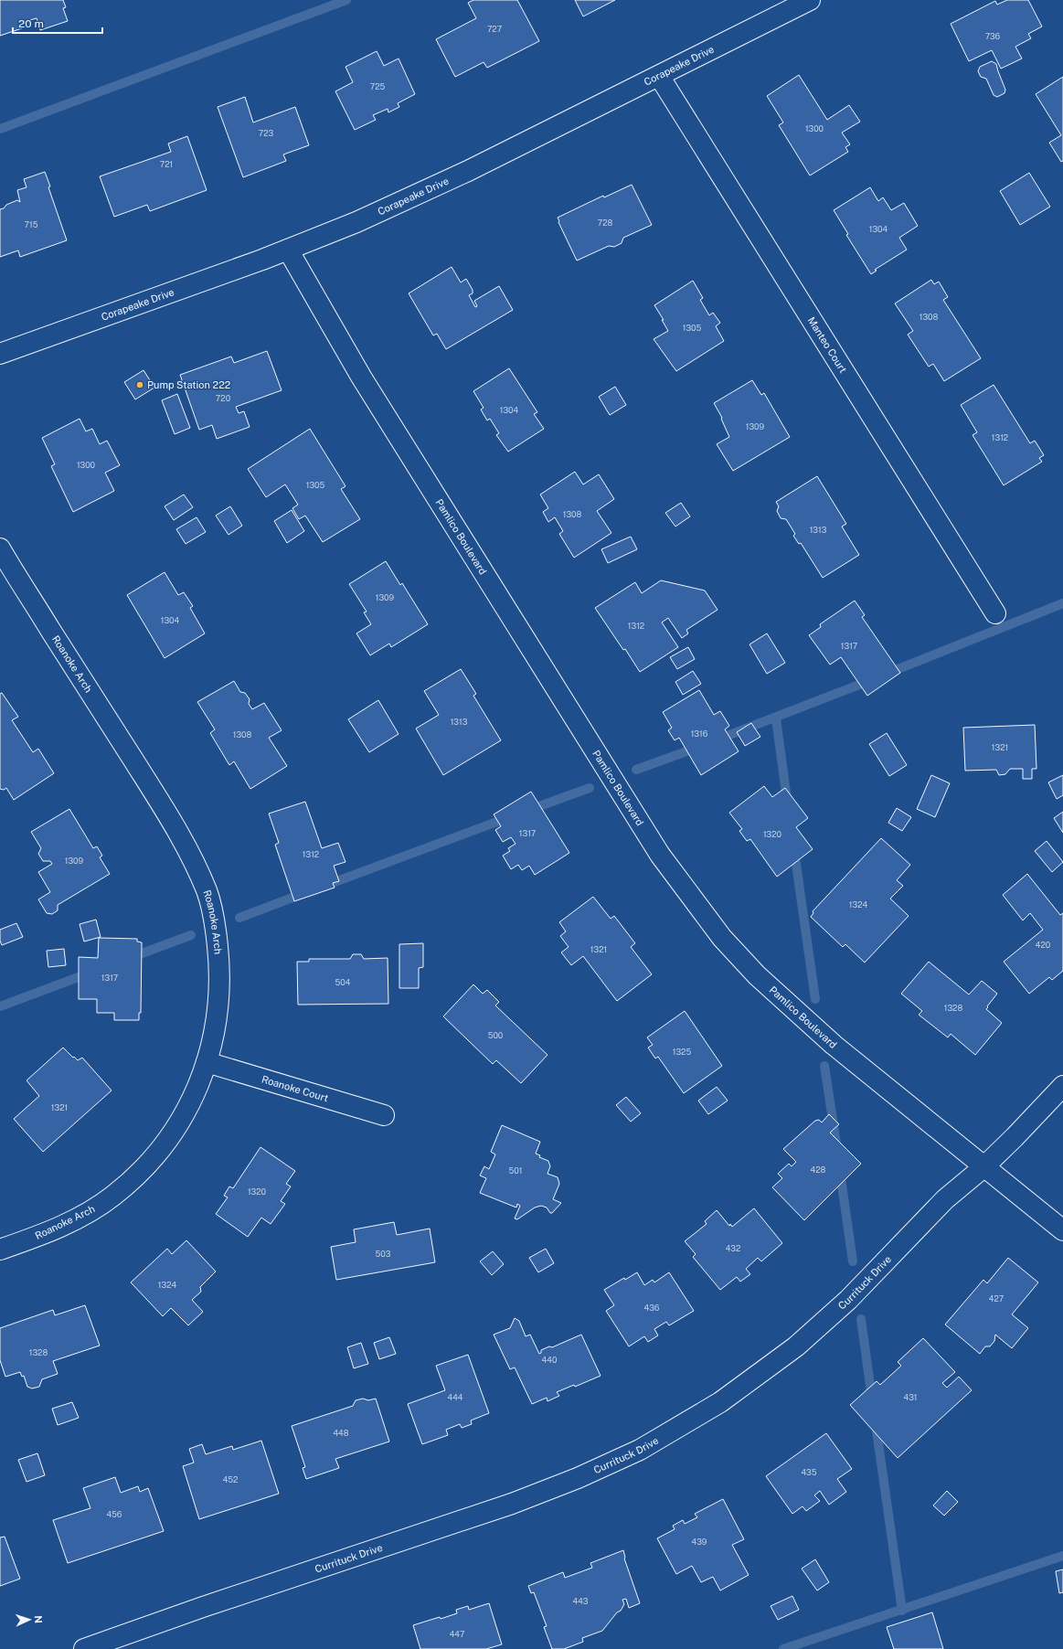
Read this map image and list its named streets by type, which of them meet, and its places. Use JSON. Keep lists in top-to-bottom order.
{
  "streets": {
    "street": [
      "Corapeake Drive",
      "Manteo Court",
      "Pamlico Boulevard",
      "Roanoke Arch",
      "Roanoke Court",
      "Currituck Drive"
    ]
  },
  "crossings": [
    ["Corapeake Drive", "Manteo Court"],
    ["Corapeake Drive", "Pamlico Boulevard"],
    ["Pamlico Boulevard", "Currituck Drive"],
    ["Roanoke Arch", "Roanoke Court"]
  ],
  "places": ["Pump Station 222"],
  "house_numbers": [
    "727",
    "736",
    "725",
    "1300",
    "723",
    "721",
    "728",
    "715",
    "1304",
    "1308",
    "1305",
    "720",
    "1304",
    "1309",
    "1312",
    "1300",
    "1305",
    "1308",
    "1313",
    "1309",
    "1304",
    "1312",
    "1317",
    "1313",
    "1316",
    "1308",
    "1321",
    "1317",
    "1320",
    "1312",
    "1309",
    "1324",
    "420",
    "1321",
    "1317",
    "504",
    "1328",
    "500",
    "1325",
    "1321",
    "428",
    "501",
    "1320",
    "432",
    "503",
    "1324",
    "427",
    "436",
    "1328",
    "440",
    "444",
    "431",
    "448",
    "435",
    "452",
    "456",
    "439",
    "443",
    "447"
  ],
  "scale_bar": "20 m",
  "north": "right"
}
